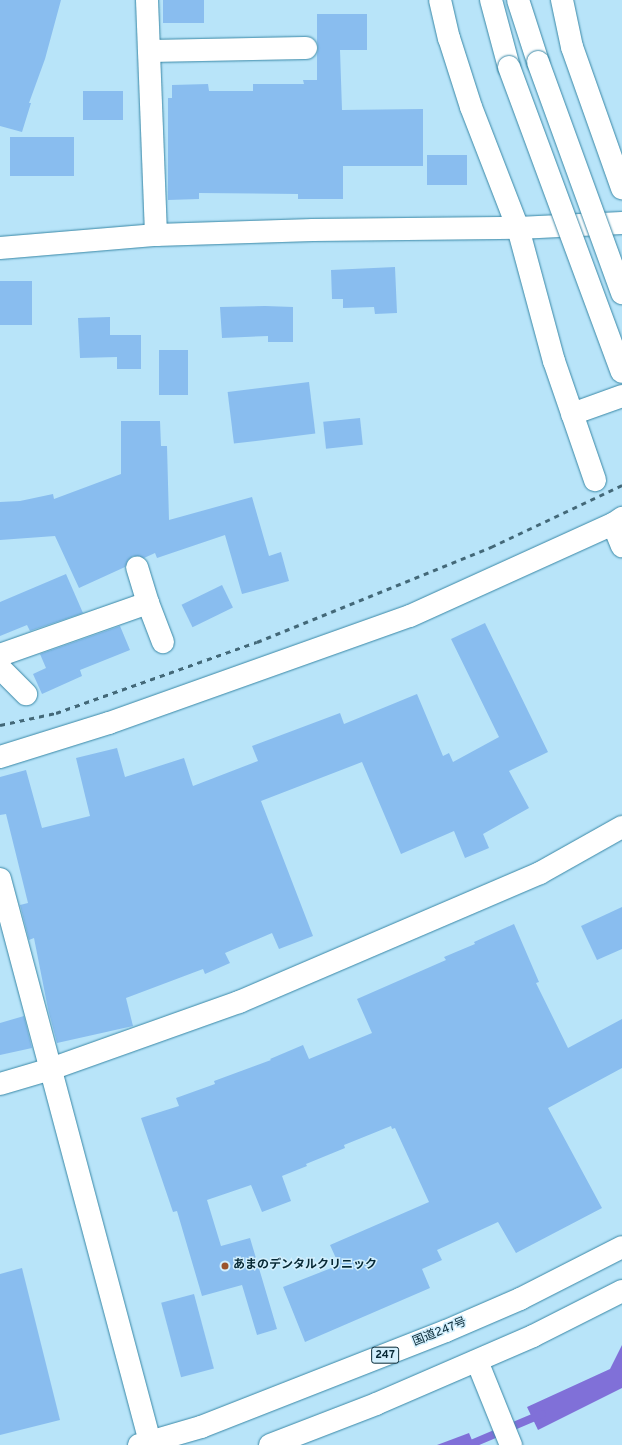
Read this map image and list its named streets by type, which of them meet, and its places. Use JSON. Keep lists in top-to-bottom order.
{
  "streets": {
    "main road": ["国道247号", "247"]
  },
  "places": ["あまのデンタルクリニック"]
}
